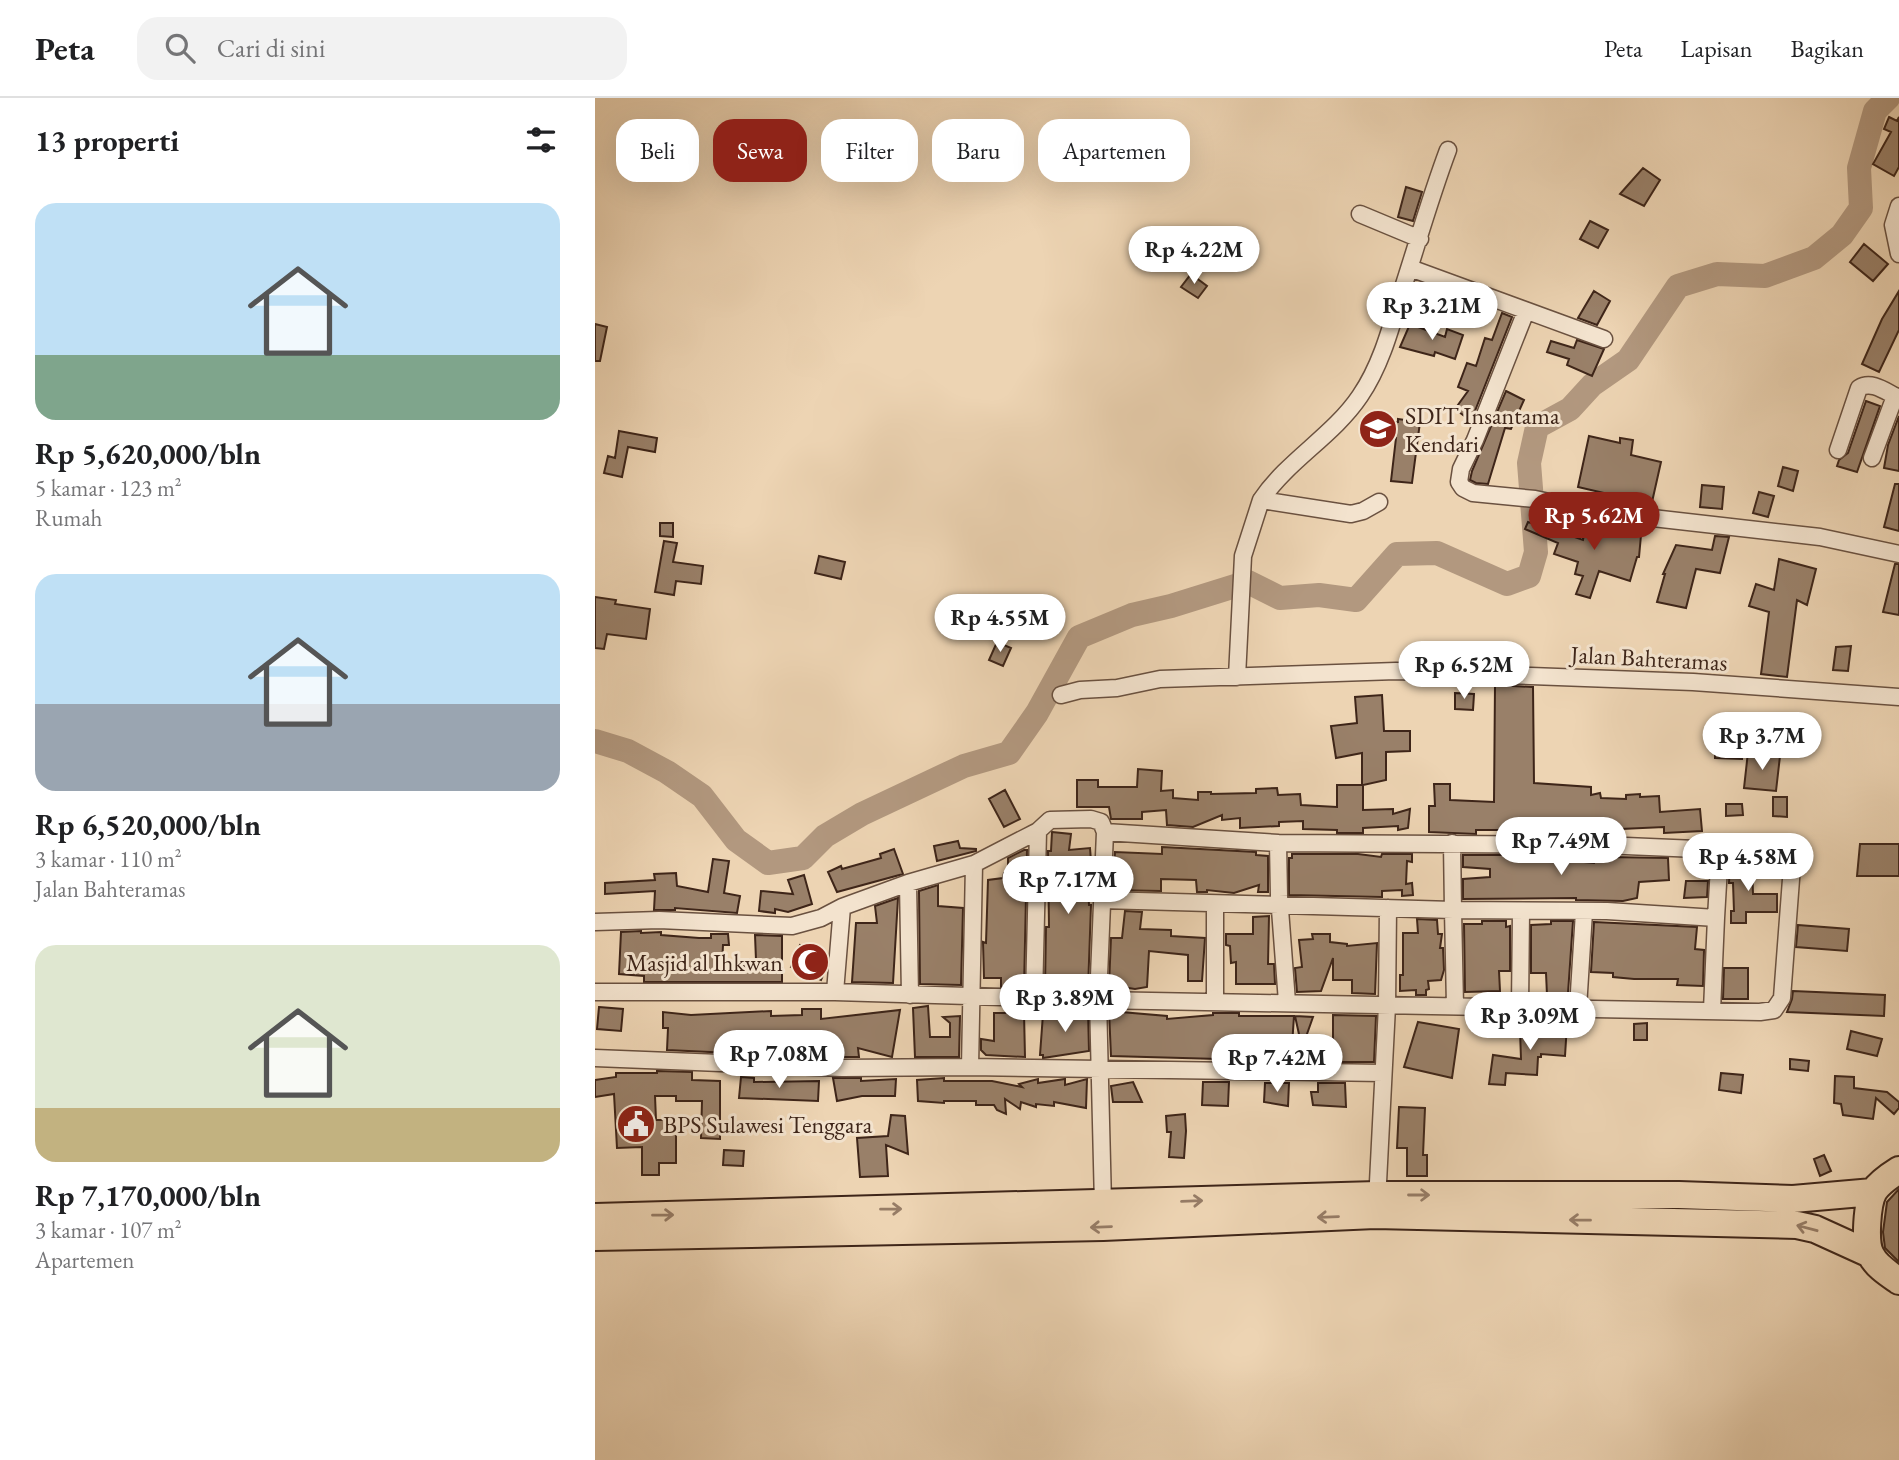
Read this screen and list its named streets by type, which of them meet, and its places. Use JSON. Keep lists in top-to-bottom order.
{
  "streets": {
    "street": ["Jalan Bahteramas"]
  },
  "places": {
    "school or university": ["SDIT Insantama Kendari"],
    "mosque": ["Masjid al Ihkwan"],
    "public building": ["BPS Sulawesi Tenggara"]
  },
  "page": {
    "header": "Peta",
    "search": "Cari di sini",
    "nav": ["Peta", "Lapisan", "Bagikan"],
    "heading": "13 properti",
    "chip": [
      "Beli",
      "Sewa",
      "Filter",
      "Baru",
      "Apartemen"
    ],
    "list": [
      {
        "name": "Rp 5,620,000/bln",
        "note": "5 kamar · 123 m² · Rumah"
      },
      {
        "name": "Rp 6,520,000/bln",
        "note": "3 kamar · 110 m² · Jalan Bahteramas"
      },
      {
        "name": "Rp 7,170,000/bln",
        "note": "3 kamar · 107 m² · Apartemen"
      }
    ],
    "price": [
      "Rp 4.22M",
      "Rp 3.21M",
      "Rp 5.62M",
      "Rp 4.55M",
      "Rp 6.52M",
      "Rp 3.7M",
      "Rp 7.49M",
      "Rp 4.58M",
      "Rp 7.17M",
      "Rp 3.89M",
      "Rp 3.09M",
      "Rp 7.08M",
      "Rp 7.42M"
    ]
  }
}
